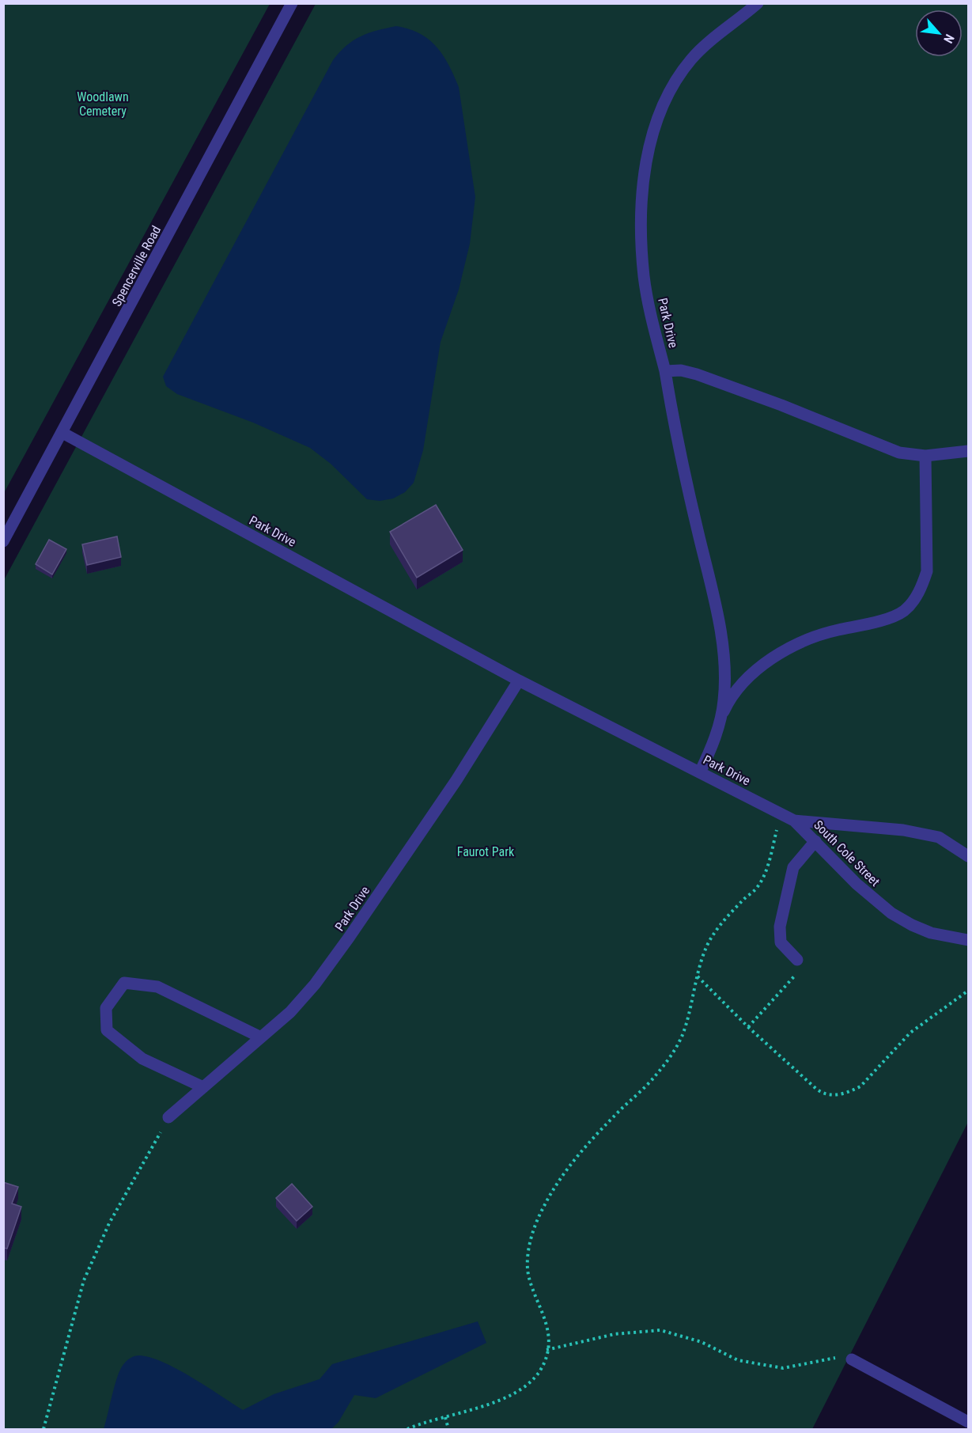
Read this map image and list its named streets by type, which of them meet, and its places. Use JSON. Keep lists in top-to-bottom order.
{
  "streets": {
    "street": ["Spencerville Road", "Park Drive", "South Cole Street"]
  },
  "crossings": [
    ["Spencerville Road", "Park Drive"],
    ["Park Drive", "South Cole Street"]
  ],
  "parks": ["Woodlawn Cemetery", "Faurot Park"],
  "north": "bottom right"
}
